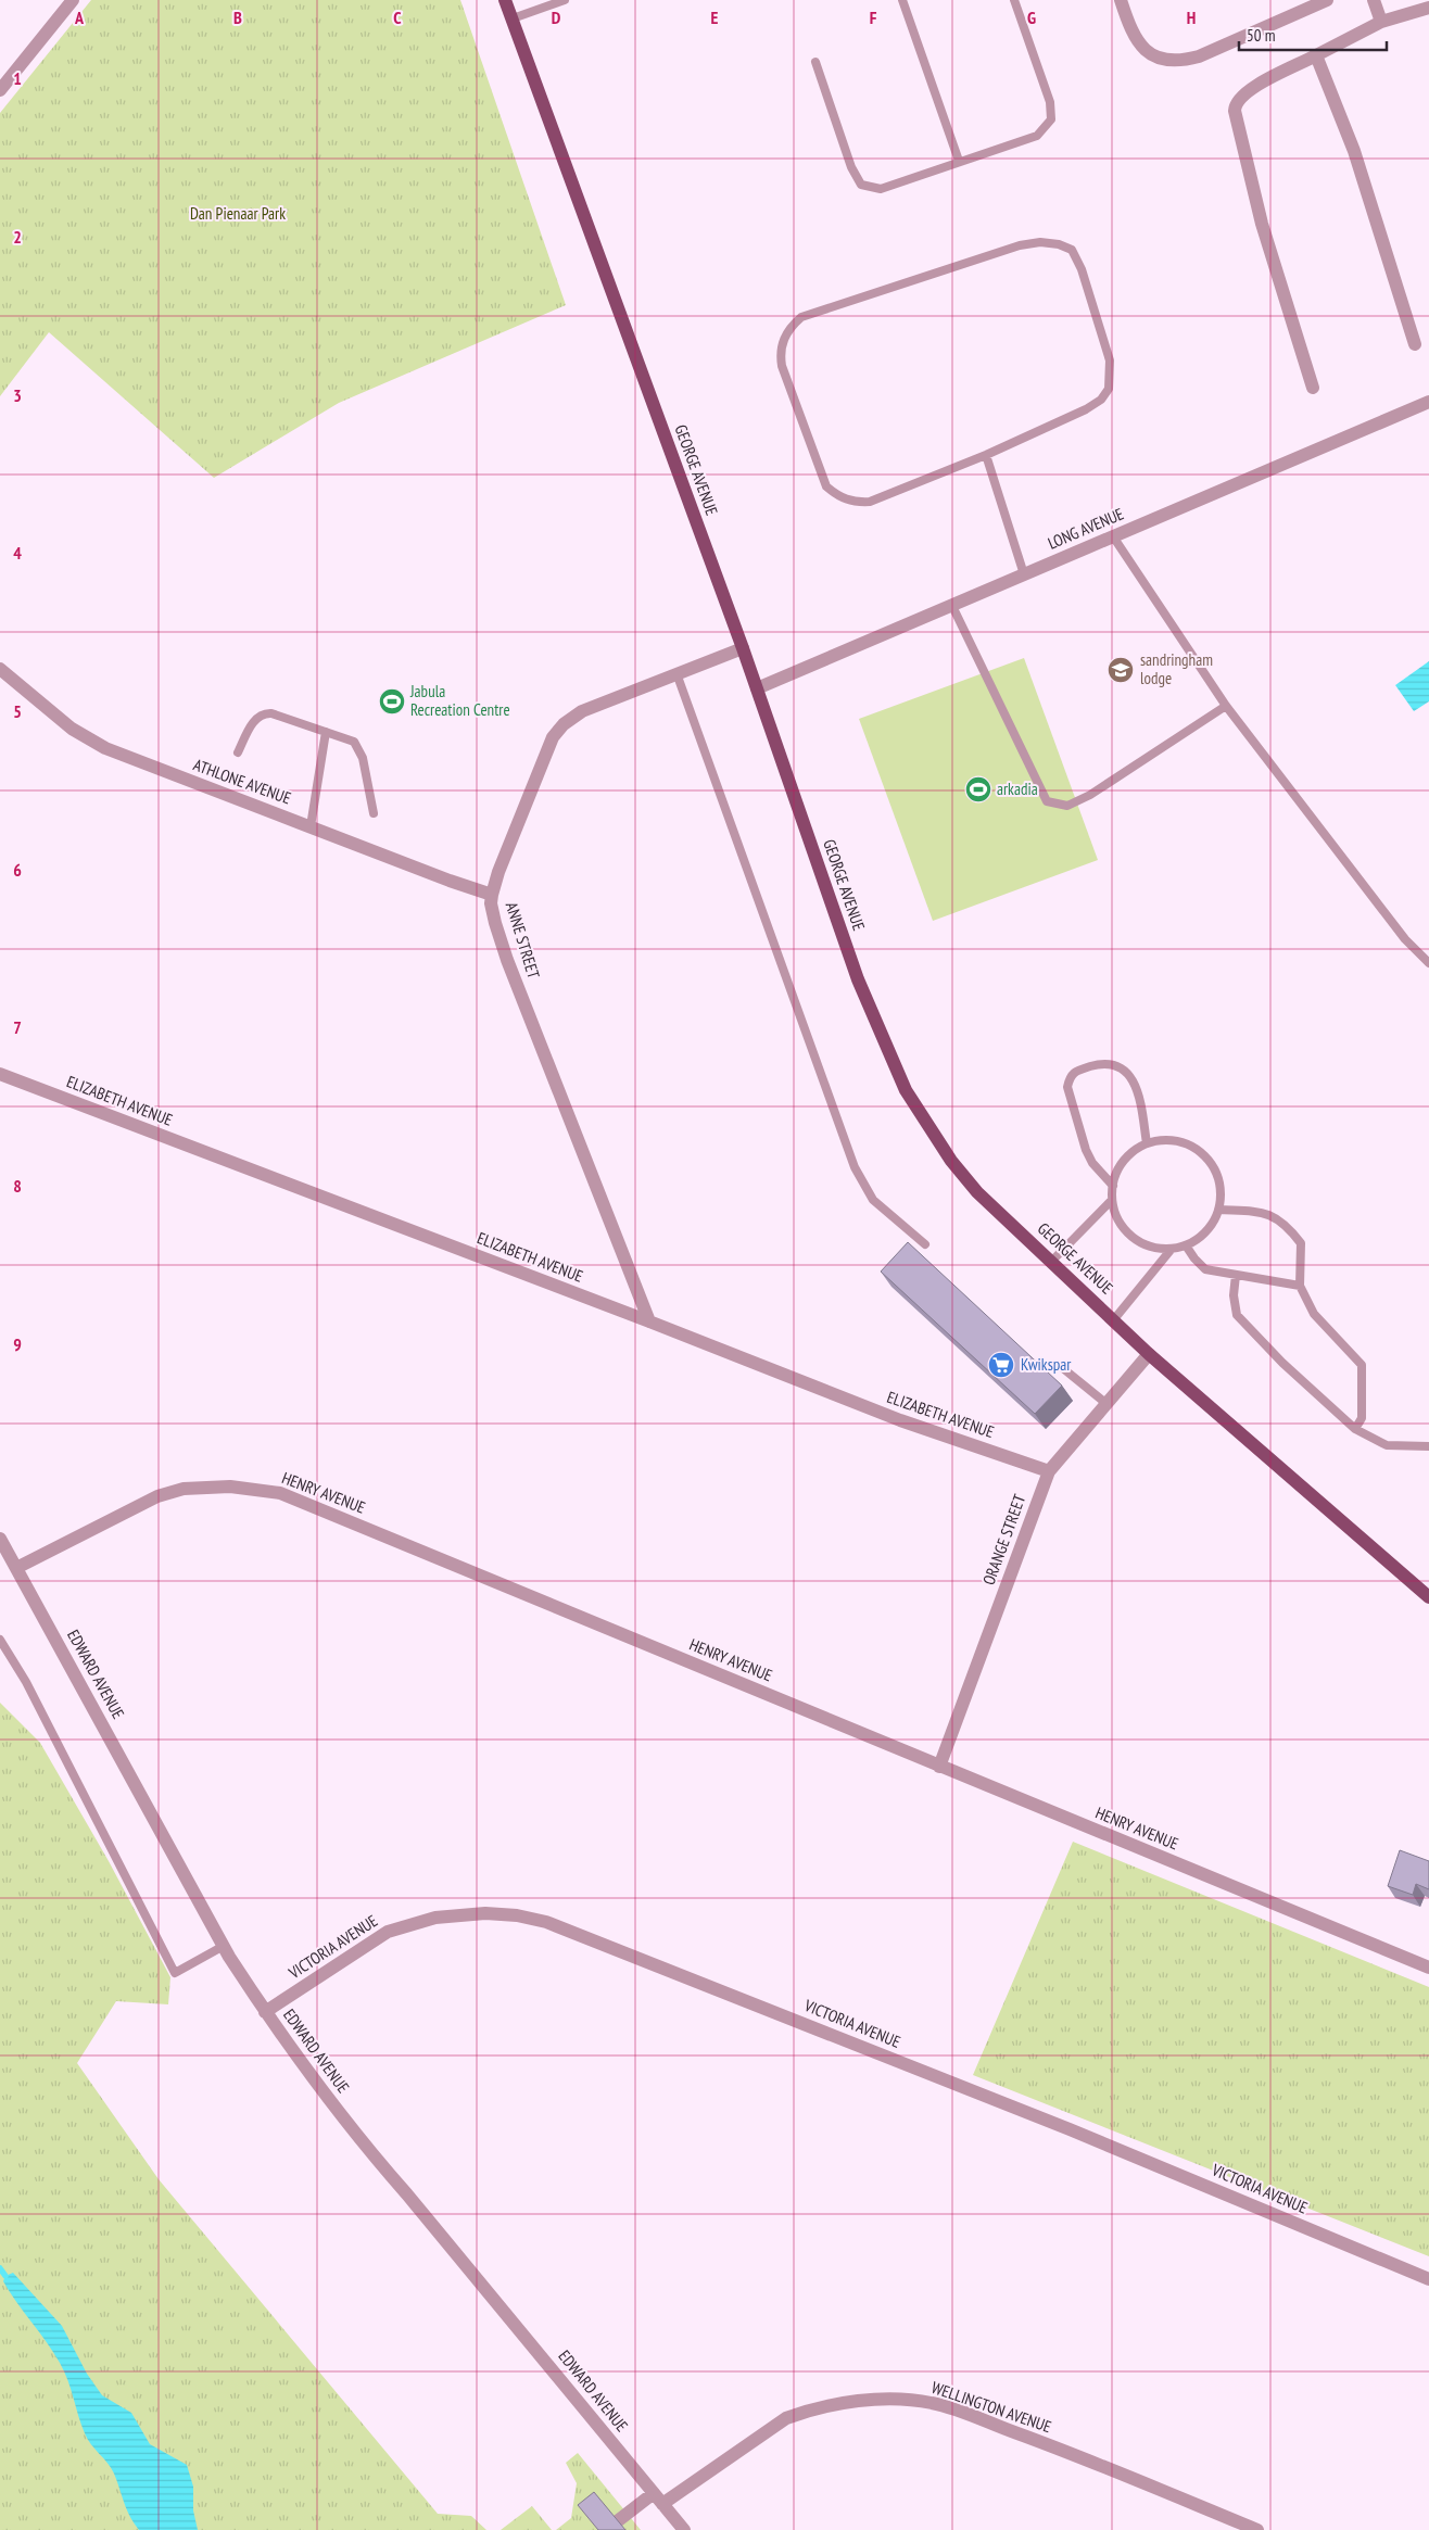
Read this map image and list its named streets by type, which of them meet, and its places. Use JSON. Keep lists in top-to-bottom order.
{
  "streets": {
    "main road": ["GEORGE AVENUE"],
    "street": [
      "LONG AVENUE",
      "ATHLONE AVENUE",
      "ANNE STREET",
      "ELIZABETH AVENUE",
      "HENRY AVENUE",
      "ORANGE STREET",
      "EDWARD AVENUE",
      "VICTORIA AVENUE",
      "WELLINGTON AVENUE"
    ]
  },
  "crossings": [
    ["GEORGE AVENUE", "LONG AVENUE"],
    ["GEORGE AVENUE", "ANNE STREET"],
    ["GEORGE AVENUE", "ORANGE STREET"],
    ["ATHLONE AVENUE", "ANNE STREET"],
    ["ANNE STREET", "ELIZABETH AVENUE"],
    ["ELIZABETH AVENUE", "ORANGE STREET"],
    ["HENRY AVENUE", "ORANGE STREET"],
    ["HENRY AVENUE", "EDWARD AVENUE"],
    ["EDWARD AVENUE", "VICTORIA AVENUE"],
    ["EDWARD AVENUE", "WELLINGTON AVENUE"]
  ],
  "parks": ["Dan Pienaar Park"],
  "places": {
    "school or university": ["sandringham lodge"],
    "sports": ["Jabula Recreation Centre", "arkadia"],
    "supermarket": ["Kwikspar"]
  },
  "scale_bar": "50 m",
  "grid": {
    "columns": [
      "A",
      "B",
      "C",
      "D",
      "E",
      "F",
      "G",
      "H"
    ],
    "rows": [
      "1",
      "2",
      "3",
      "4",
      "5",
      "6",
      "7",
      "8",
      "9"
    ]
  }
}
